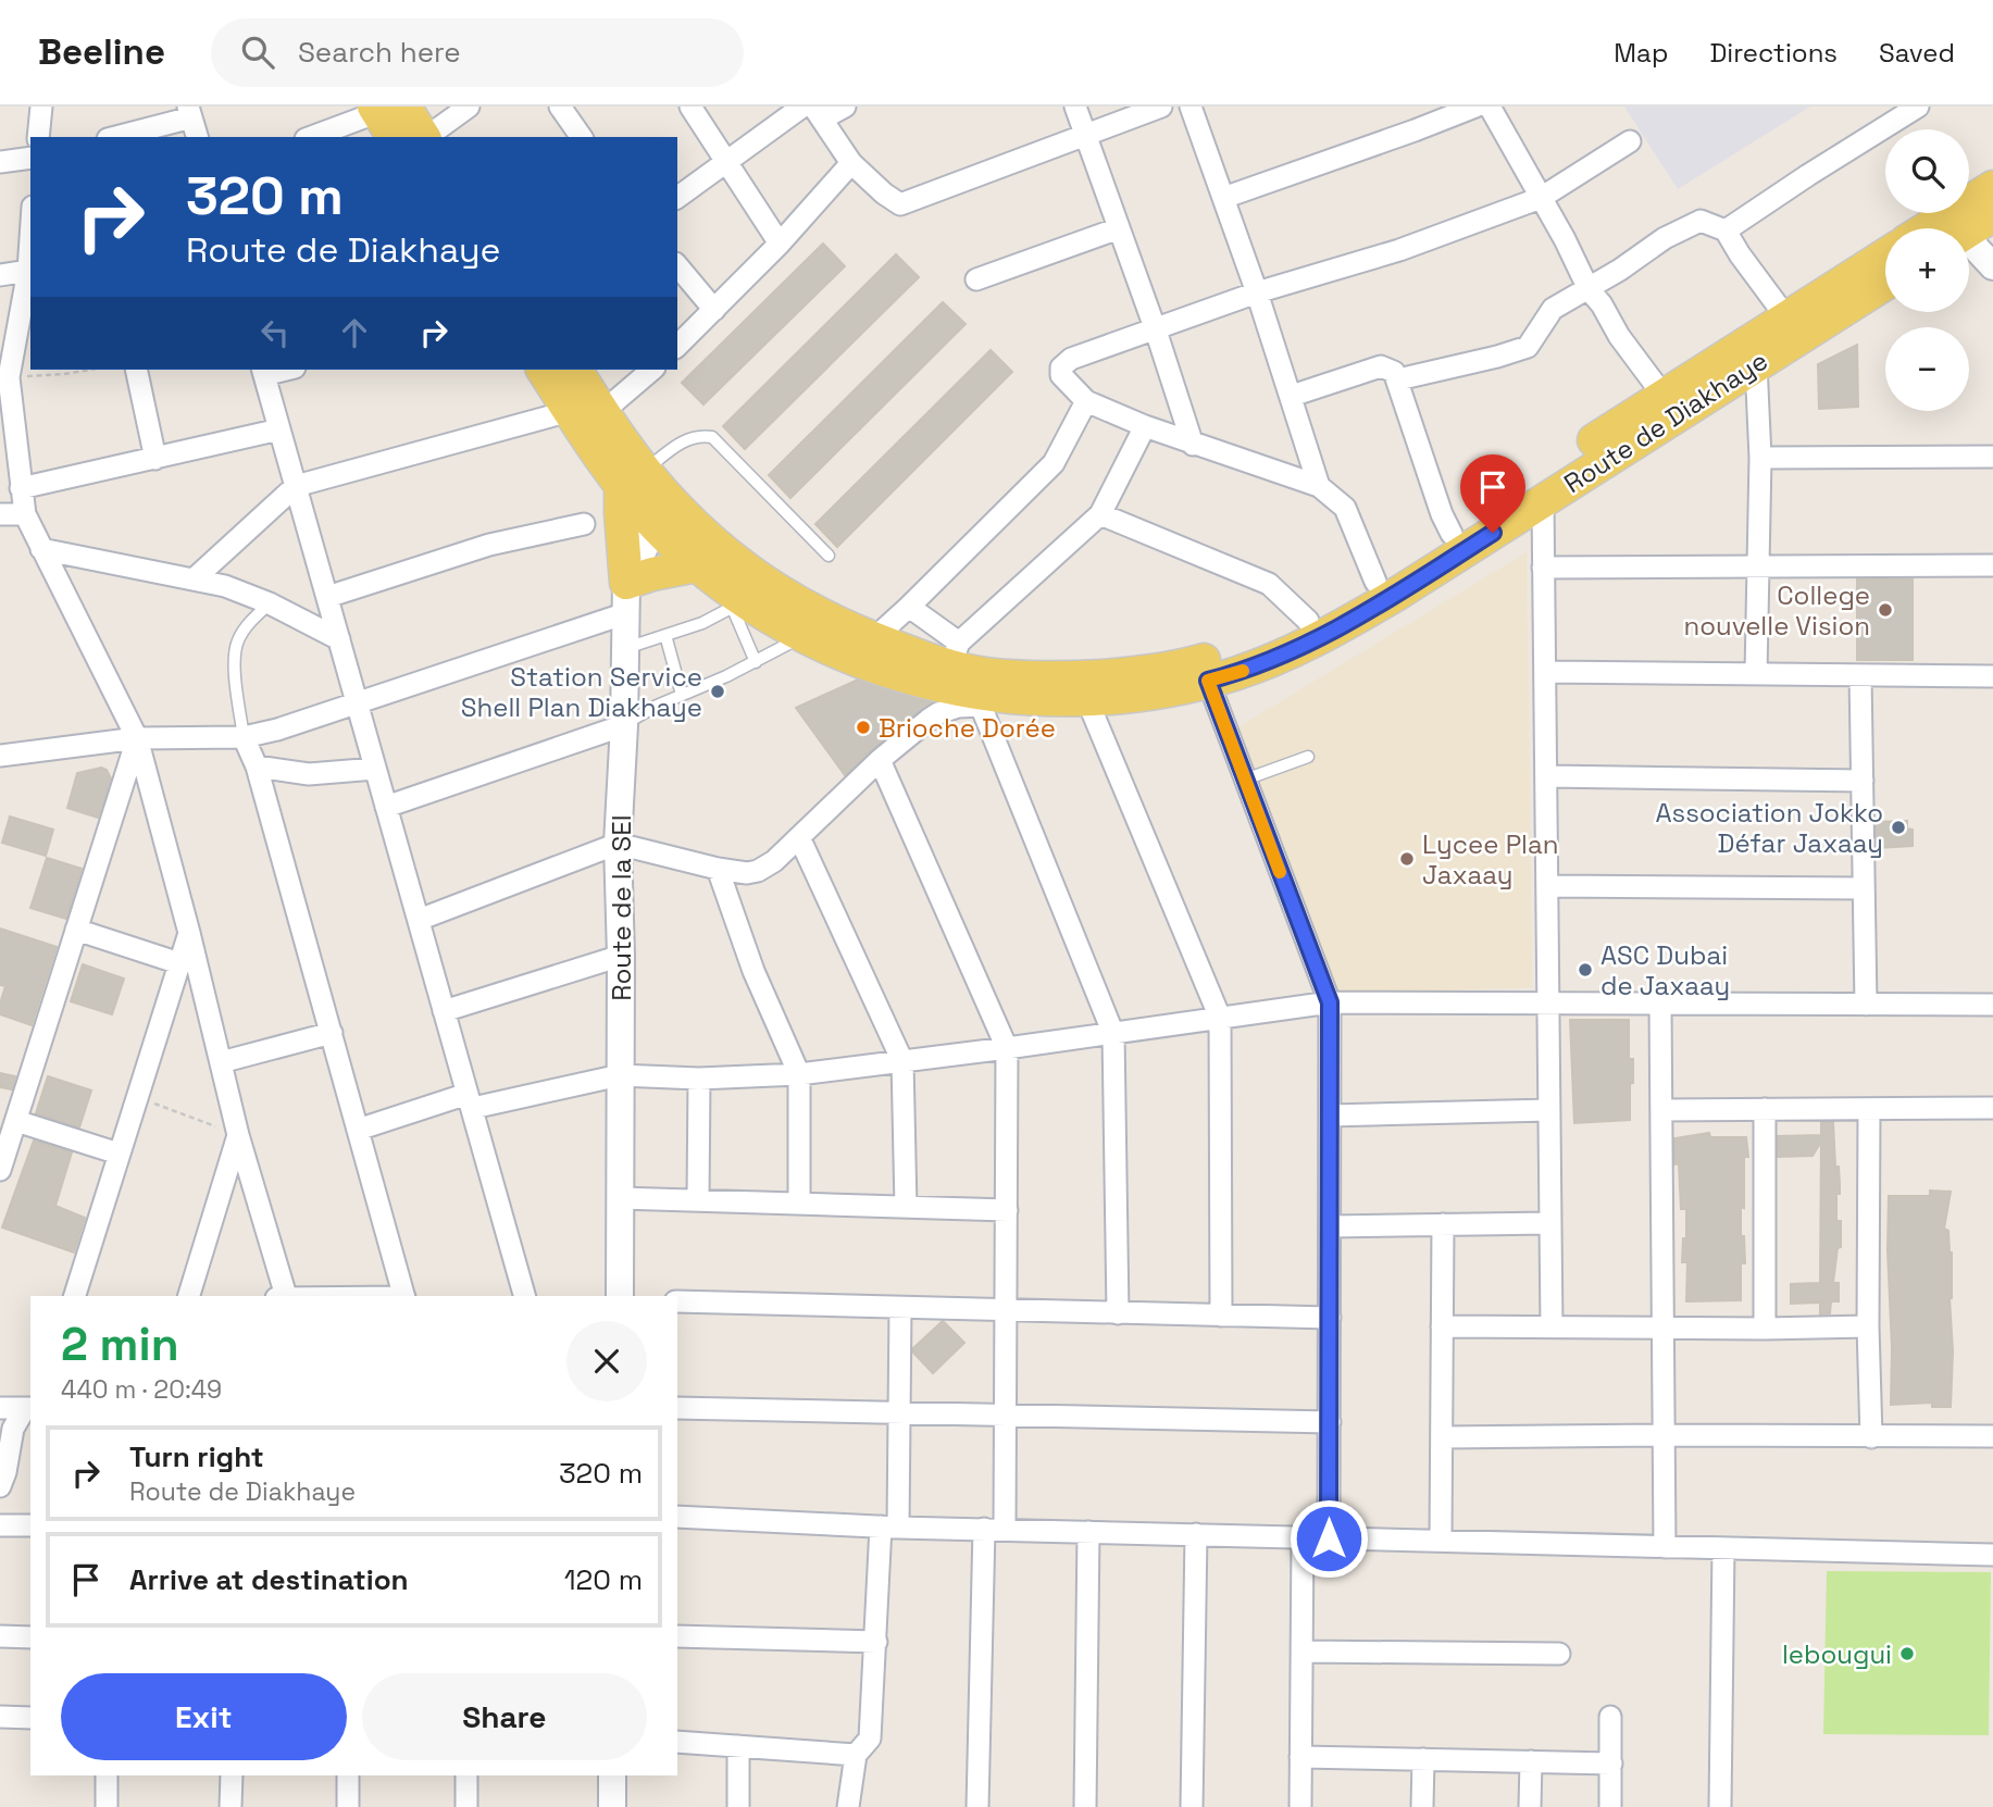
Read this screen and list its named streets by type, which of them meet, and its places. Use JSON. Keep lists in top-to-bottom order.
{
  "streets": {
    "main road": ["Route de Diakhaye"],
    "street": ["Route de la SEI"]
  },
  "crossings": [
    ["Route de Diakhaye", "Route de la SEI"]
  ],
  "places": [
    "College nouvelle Vision",
    "Station Service Shell Plan Diakhaye",
    "Brioche Dorée",
    "Association Jokko Défar Jaxaay",
    "Lycee Plan Jaxaay",
    "ASC Dubai de Jaxaay",
    "lebougui"
  ],
  "page": {
    "header": "Beeline",
    "search": "Search here",
    "nav": ["Map", "Directions", "Saved"],
    "map_buttons": ["+", "−"],
    "turn": ["320 m", "Route de Diakhaye"],
    "heading": ["2 min", "440 m · 20:49"],
    "list": [
      {
        "name": "Turn right",
        "note": "Route de Diakhaye",
        "value": "320 m"
      },
      {
        "name": "Arrive at destination",
        "value": "120 m"
      }
    ],
    "buttons": ["Exit", "Share"]
  }
}
